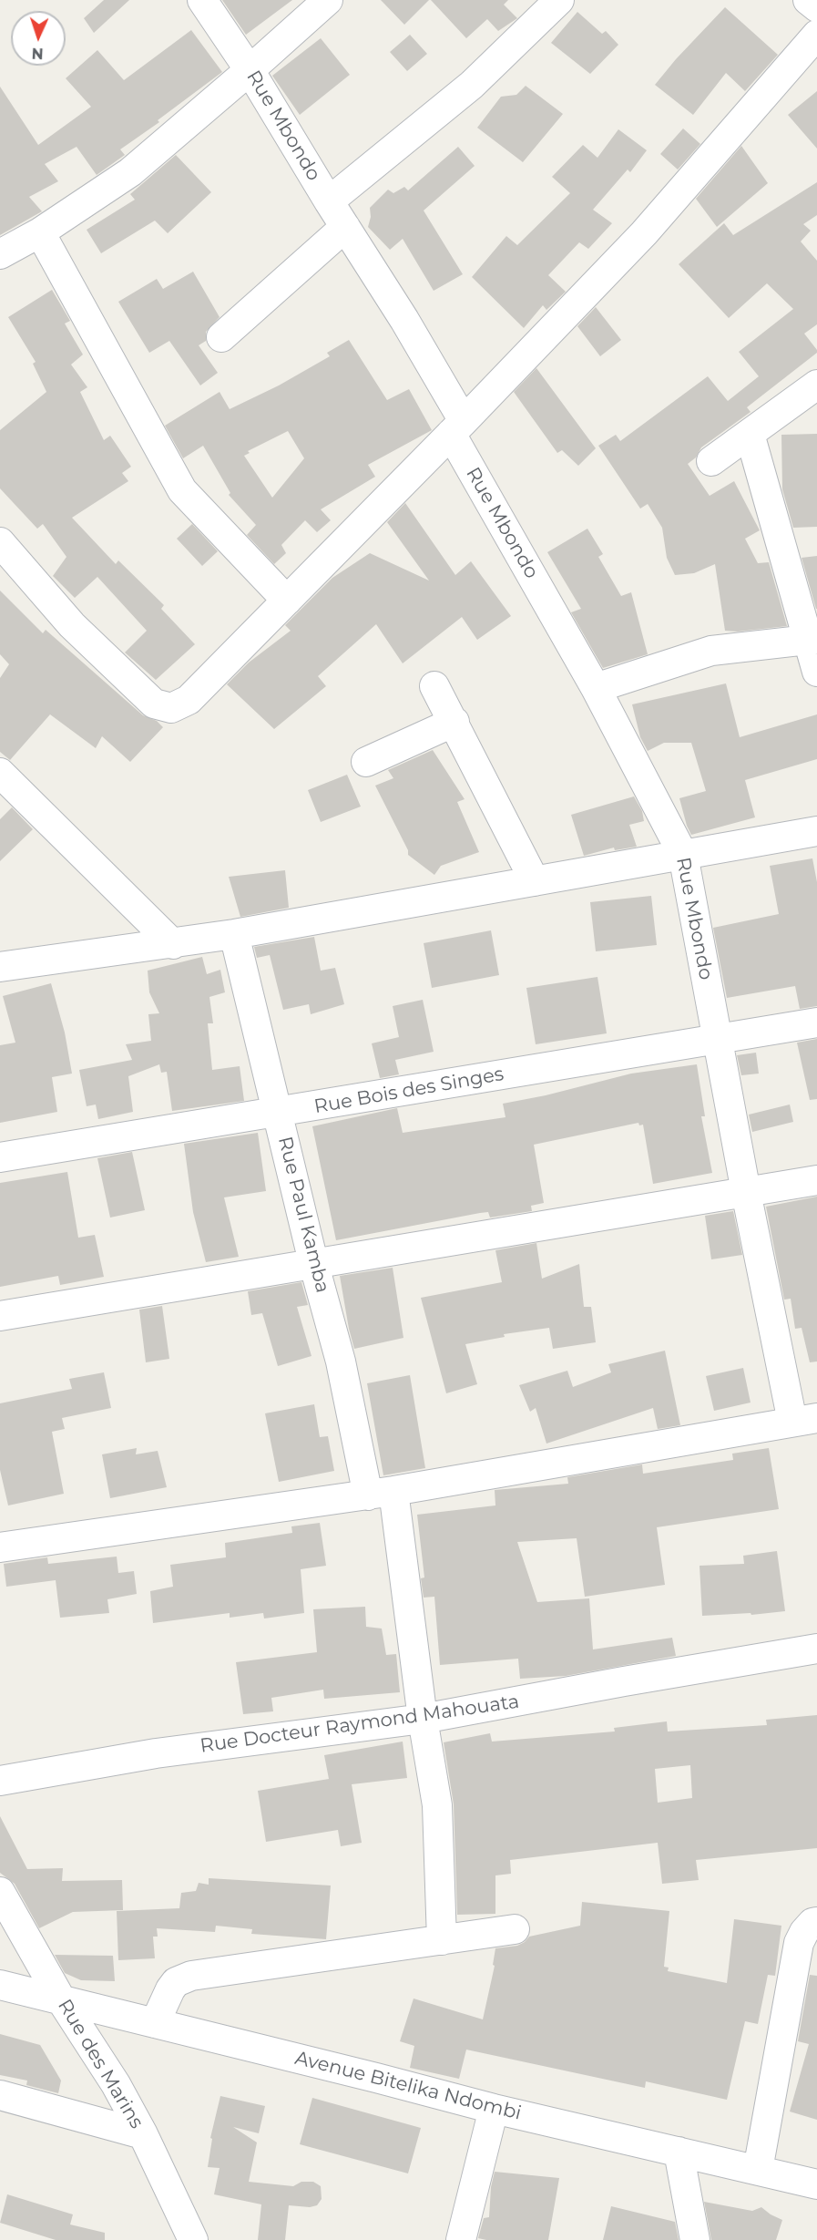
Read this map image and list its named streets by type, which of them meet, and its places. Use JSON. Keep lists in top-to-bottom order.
{
  "streets": {
    "street": [
      "Rue Mbondo",
      "Rue Bois des Singes",
      "Rue Paul Kamba",
      "Rue Docteur Raymond Mahouata",
      "Rue des Marins",
      "Avenue Bitelika Ndombi"
    ]
  },
  "crossings": [
    ["Rue Mbondo", "Rue Bois des Singes"],
    ["Rue Bois des Singes", "Rue Paul Kamba"],
    ["Rue Paul Kamba", "Rue Docteur Raymond Mahouata"],
    ["Rue des Marins", "Avenue Bitelika Ndombi"]
  ],
  "north": "bottom"
}
